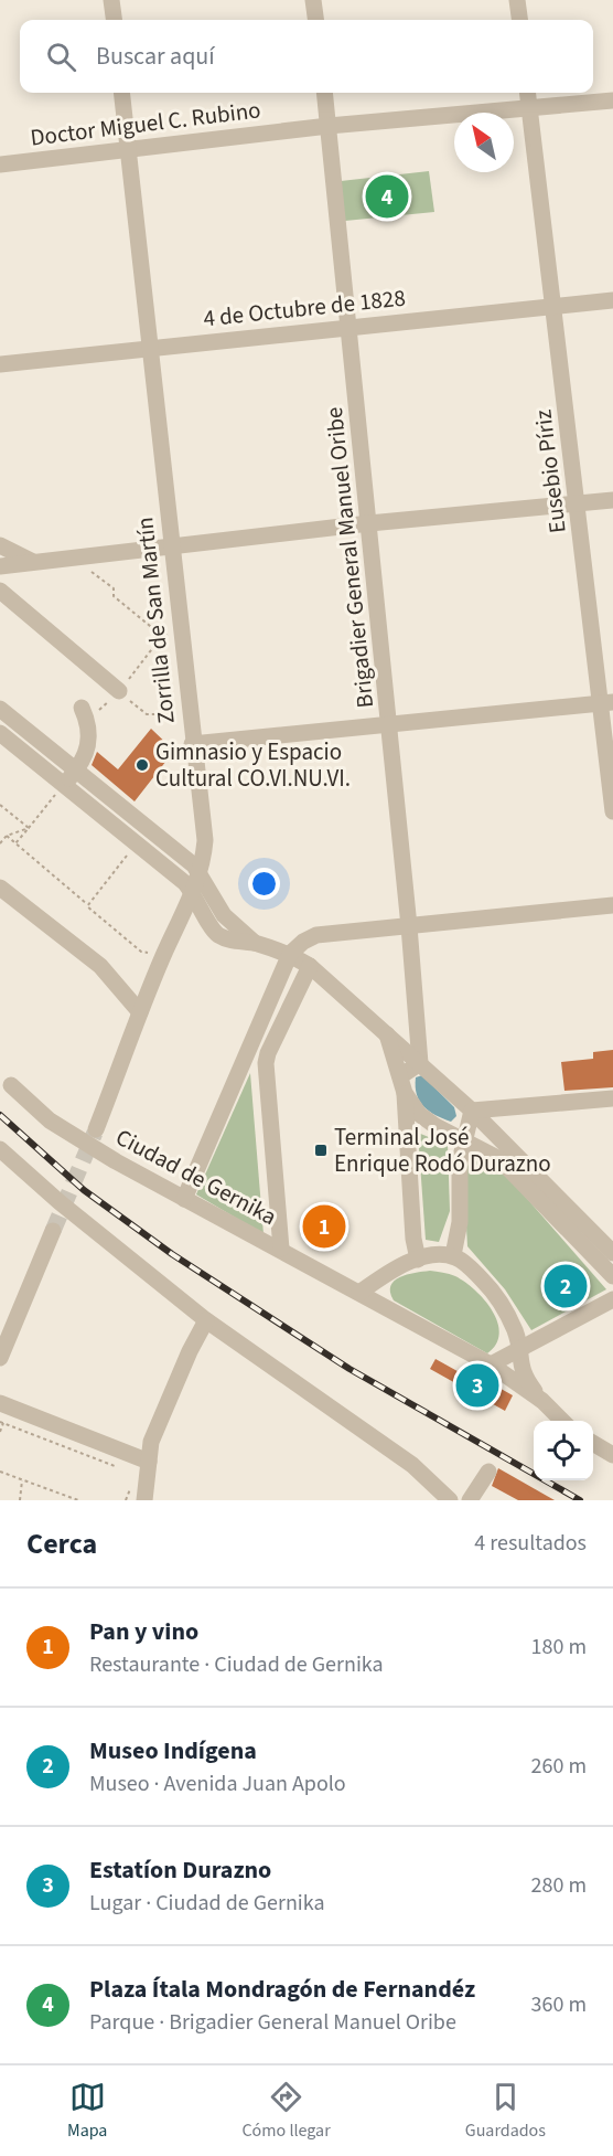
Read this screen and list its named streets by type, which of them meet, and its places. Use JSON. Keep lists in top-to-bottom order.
{
  "streets": {
    "street": [
      "Doctor Miguel C. Rubino",
      "4 de Octubre de 1828",
      "Eusebio Píriz",
      "Brigadier General Manuel Oribe",
      "Zorrilla de San Martín",
      "Ciudad de Gernika"
    ]
  },
  "crossings": [
    ["Doctor Miguel C. Rubino", "Eusebio Píriz"],
    ["Doctor Miguel C. Rubino", "Brigadier General Manuel Oribe"],
    ["Doctor Miguel C. Rubino", "Zorrilla de San Martín"],
    ["4 de Octubre de 1828", "Eusebio Píriz"],
    ["4 de Octubre de 1828", "Brigadier General Manuel Oribe"],
    ["4 de Octubre de 1828", "Zorrilla de San Martín"]
  ],
  "places": {
    "other": ["Gimnasio y Espacio Cultural CO.VI.NU.VI."],
    "transit": ["Terminal José Enrique Rodó Durazno"]
  },
  "north": "top left",
  "page": {
    "search": "Buscar aquí",
    "pins": [
      "4",
      "1",
      "2",
      "3"
    ],
    "heading": ["Cerca", "4 resultados"],
    "list": [
      {
        "mark": "1",
        "name": "Pan y vino",
        "note": "Restaurante · Ciudad de Gernika",
        "value": "180 m"
      },
      {
        "mark": "2",
        "name": "Museo Indígena",
        "note": "Museo · Avenida Juan Apolo",
        "value": "260 m"
      },
      {
        "mark": "3",
        "name": "Estatíon Durazno",
        "note": "Lugar · Ciudad de Gernika",
        "value": "280 m"
      },
      {
        "mark": "4",
        "name": "Plaza Ítala Mondragón de Fernandéz",
        "note": "Parque · Brigadier General Manuel Oribe",
        "value": "360 m"
      }
    ],
    "nav": ["Mapa", "Cómo llegar", "Guardados"]
  }
}
